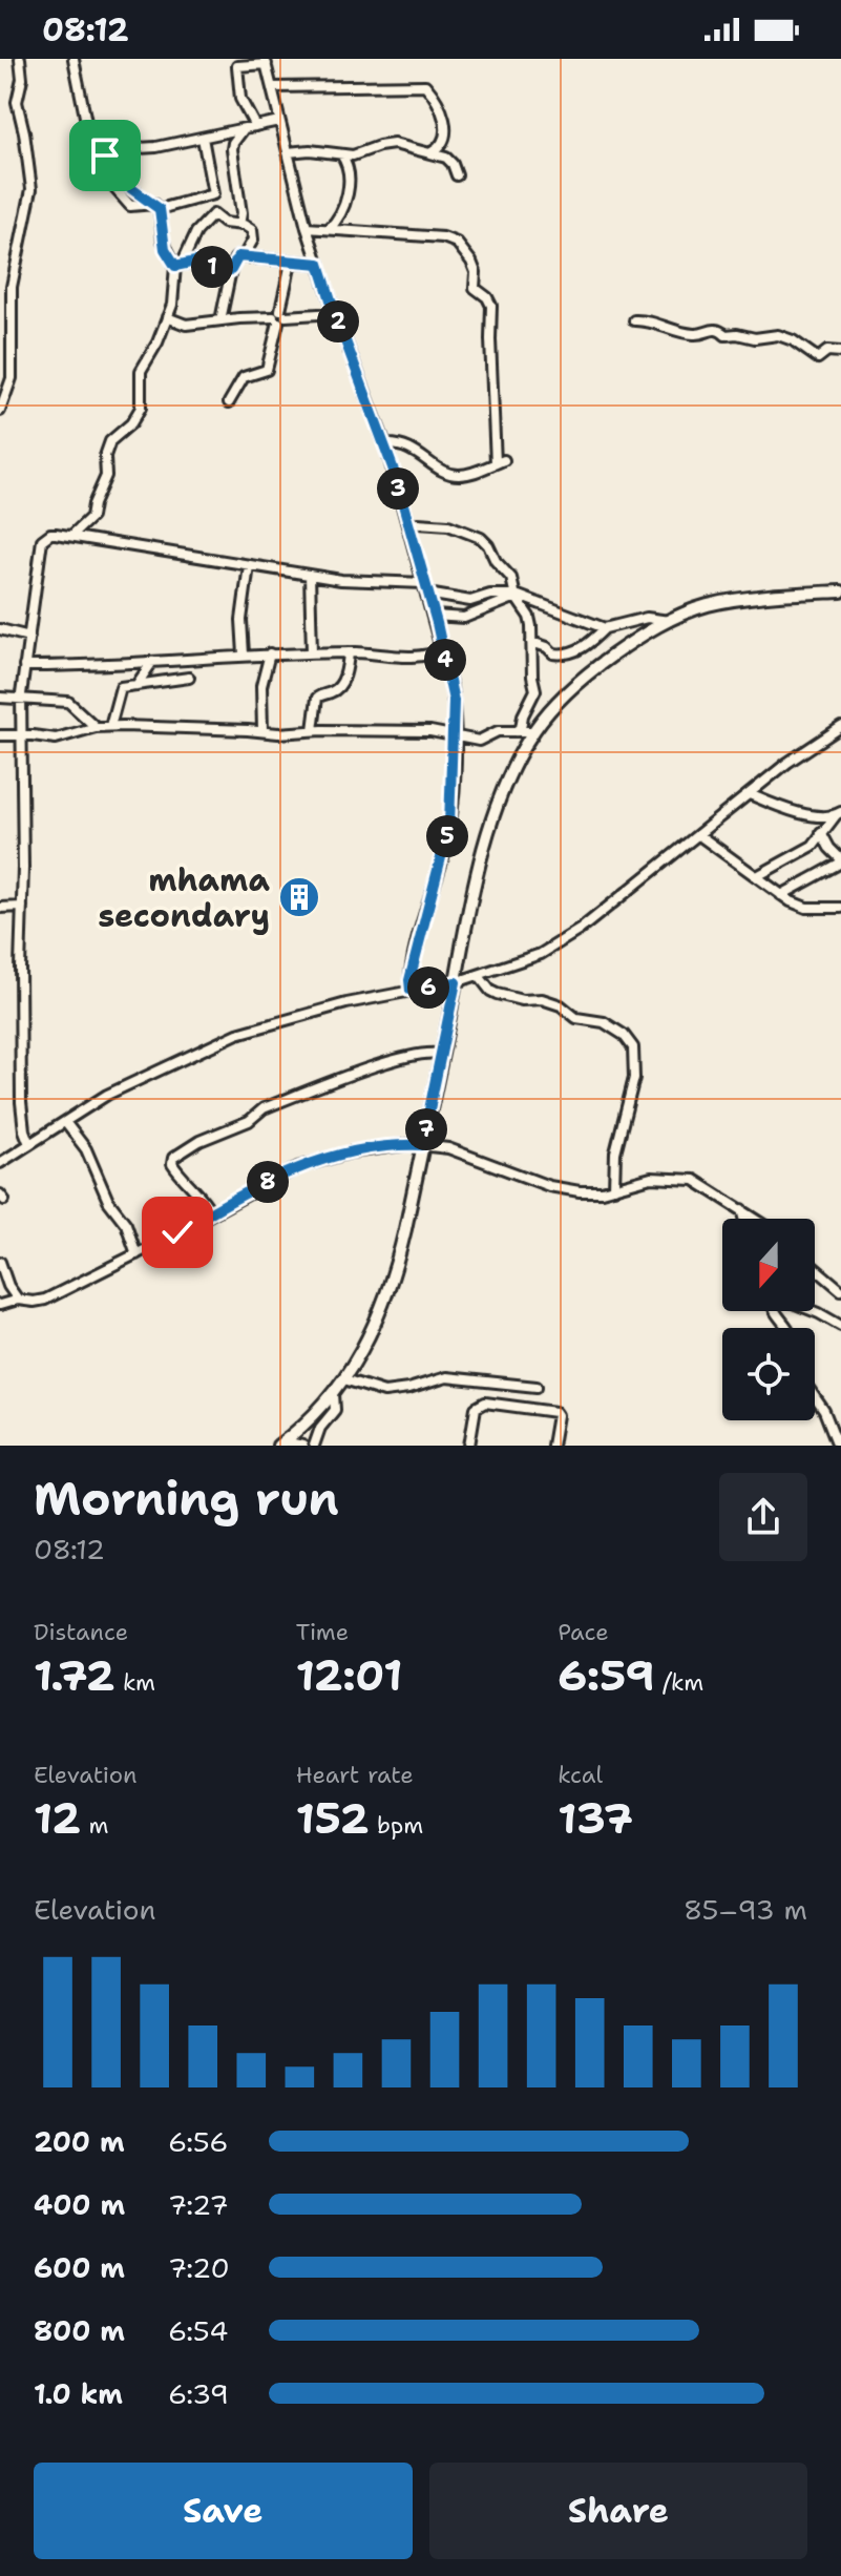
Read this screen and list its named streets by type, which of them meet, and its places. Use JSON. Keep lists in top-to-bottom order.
{
  "places": {
    "building": ["mhama secondary"]
  },
  "north": "bottom",
  "page": {
    "status": "08:12",
    "pins": [
      "1",
      "2",
      "3",
      "4",
      "5",
      "6",
      "7",
      "8"
    ],
    "heading": ["Morning run", "08:12"],
    "stats": [
      ["Distance", "1.72 km"],
      ["Time", "12:01"],
      ["Pace", "6:59 /km"],
      ["Elevation", "12 m"],
      ["Heart rate", "152 bpm"],
      ["kcal", "137"]
    ],
    "chart": ["Elevation", "85–93 m"],
    "list": [
      {
        "name": "200 m",
        "note": "6:56"
      },
      {
        "name": "400 m",
        "note": "7:27"
      },
      {
        "name": "600 m",
        "note": "7:20"
      },
      {
        "name": "800 m",
        "note": "6:54"
      },
      {
        "name": "1.0 km",
        "note": "6:39"
      }
    ],
    "buttons": ["Save", "Share"]
  }
}
